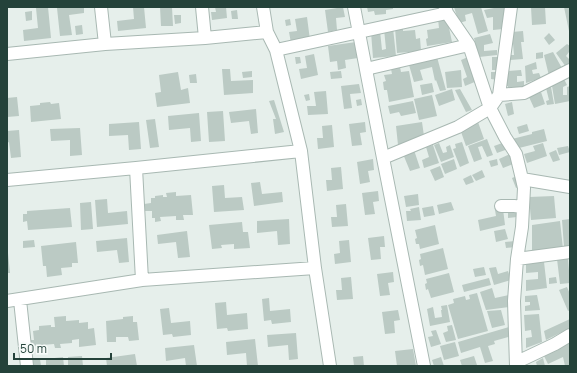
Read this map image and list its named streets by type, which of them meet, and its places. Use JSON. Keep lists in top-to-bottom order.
{
  "scale_bar": "50 m"
}
